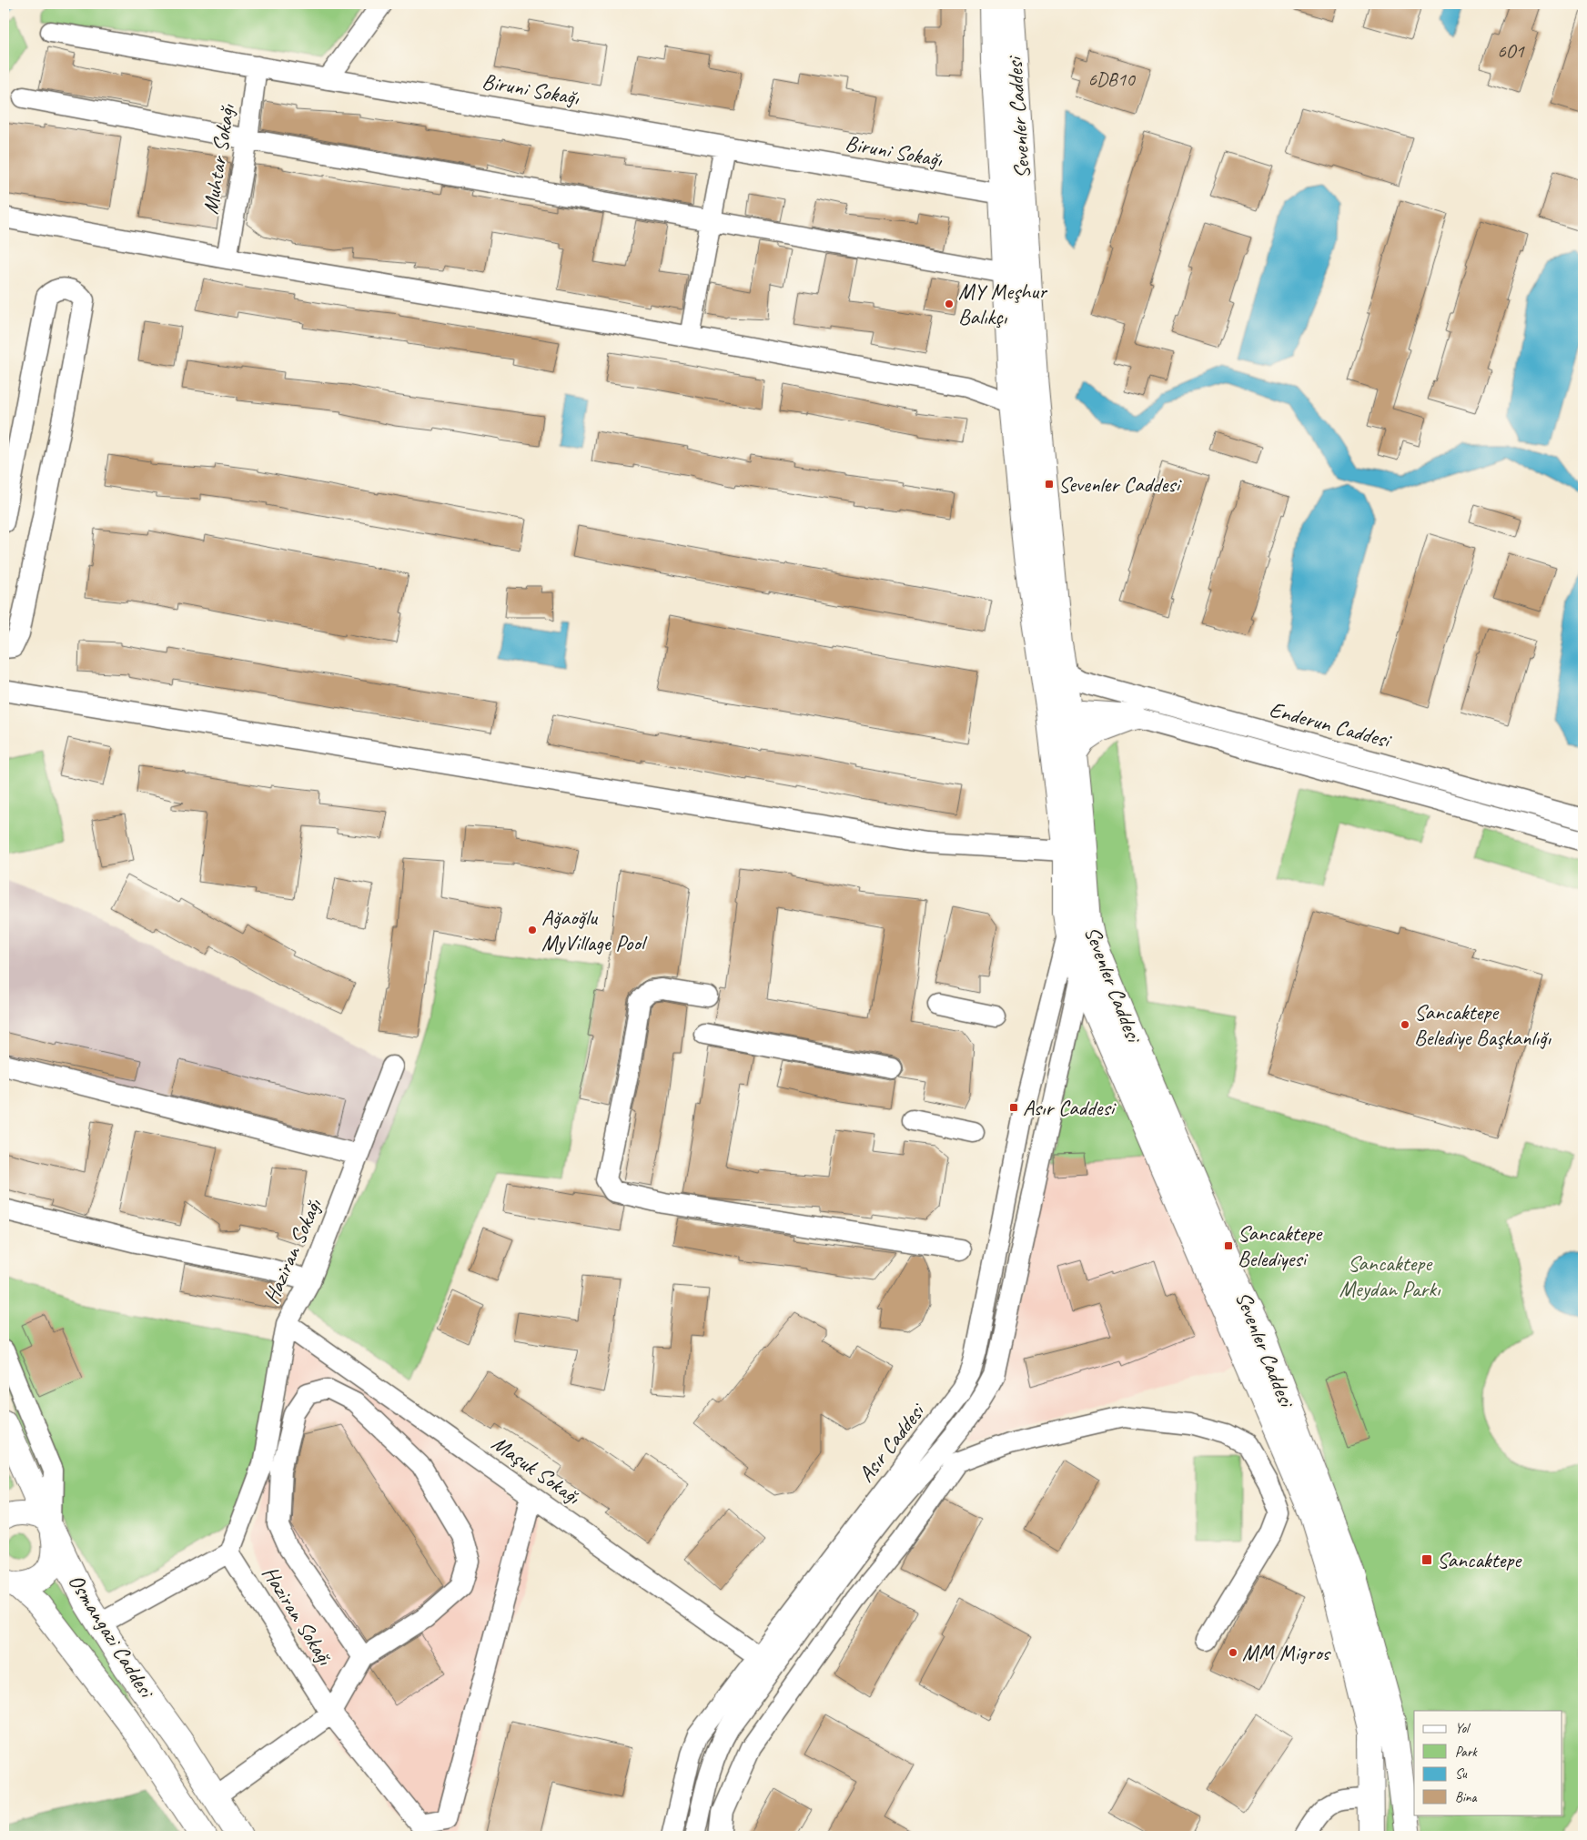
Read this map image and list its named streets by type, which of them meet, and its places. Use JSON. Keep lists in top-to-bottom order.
{
  "streets": {
    "main road": ["Sevenler Caddesi", "Osmangazi Caddesi"],
    "street": [
      "Biruni Sokağı",
      "Muhtar Sokağı",
      "Enderun Caddesi",
      "Haziran Sokağı",
      "Asır Caddesi",
      "Maşuk Sokağı"
    ]
  },
  "crossings": [
    ["Biruni Sokağı", "Sevenler Caddesi"],
    ["Biruni Sokağı", "Muhtar Sokağı"],
    ["Sevenler Caddesi", "Enderun Caddesi"],
    ["Sevenler Caddesi", "Asır Caddesi"],
    ["Haziran Sokağı", "Maşuk Sokağı"],
    ["Asır Caddesi", "Maşuk Sokağı"]
  ],
  "parks": ["Sancaktepe Meydan Parkı"],
  "places": {
    "other": [
      "MY Meşhur Balıkçı",
      "Ağaoğlu MyVillage Pool",
      "Sancaktepe Belediye Başkanlığı",
      "MM Migros"
    ],
    "transit": [
      "Sevenler Caddesi",
      "Asır Caddesi",
      "Sancaktepe Belediyesi",
      "Sancaktepe"
    ]
  },
  "house_numbers": ["6O1", "6DB10"],
  "legend": [
    "Yol",
    "Park",
    "Su",
    "Bina"
  ]
}
